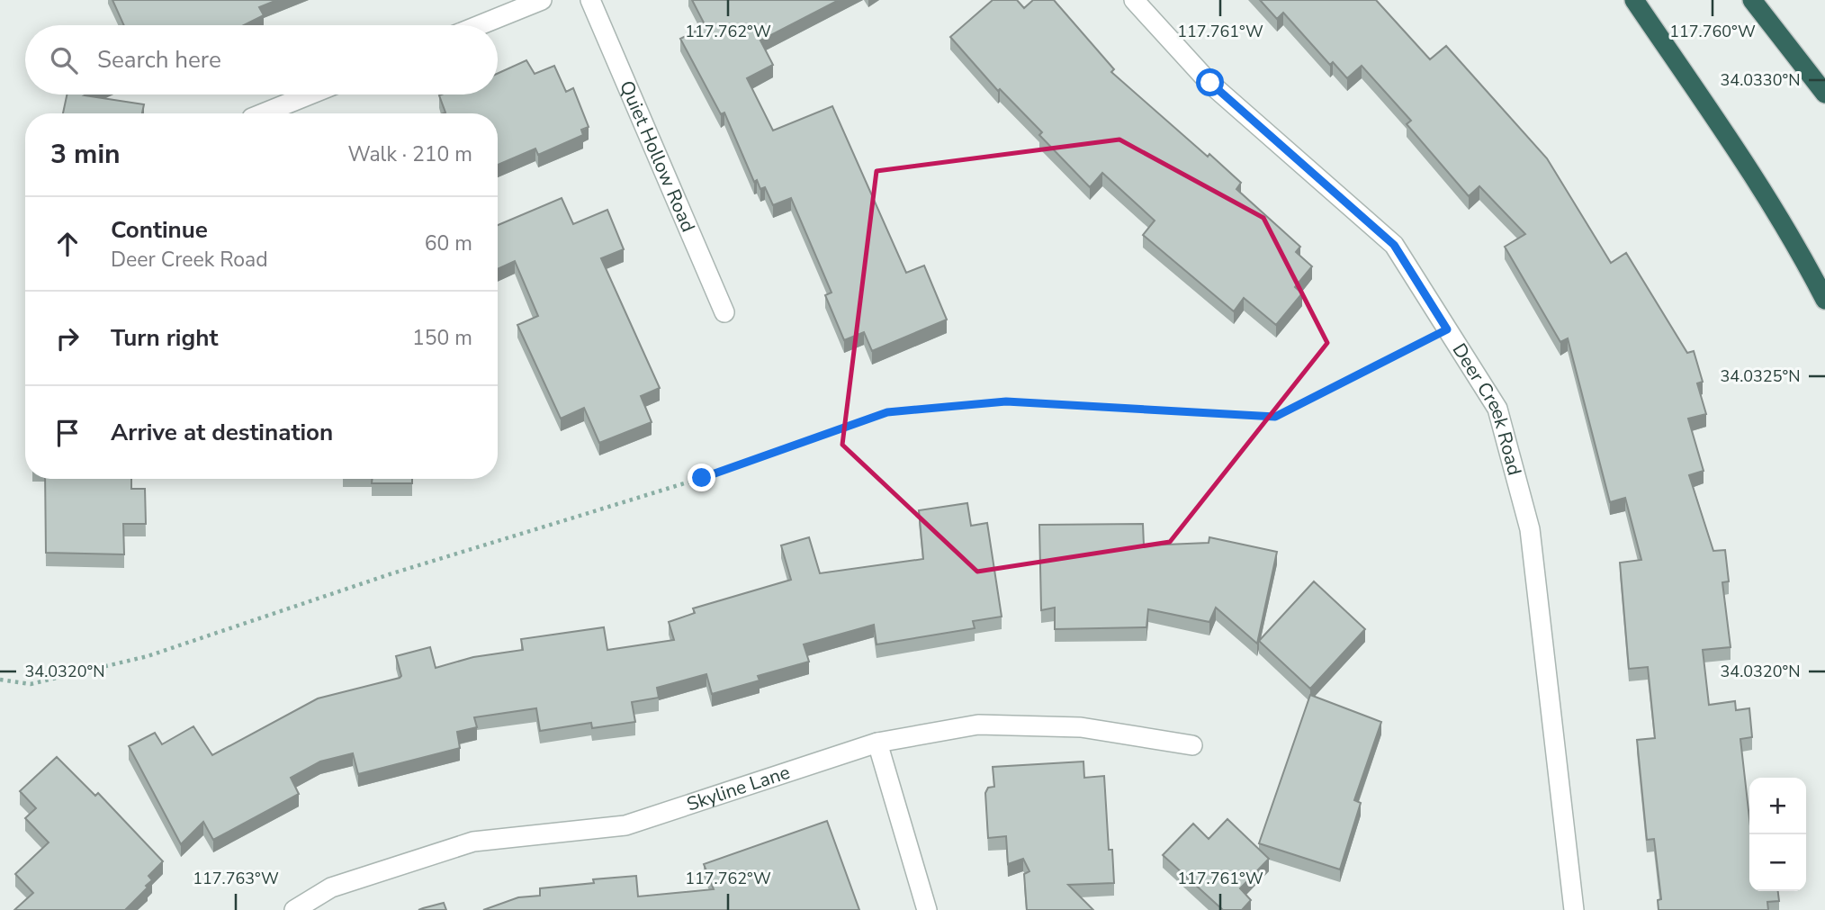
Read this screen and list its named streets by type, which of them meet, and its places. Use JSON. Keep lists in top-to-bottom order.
{
  "streets": {
    "street": ["Quiet Hollow Road", "Deer Creek Road", "Skyline Lane"]
  },
  "page": {
    "search": "Search here",
    "heading": ["3 min", "Walk · 210 m"],
    "list": [
      ["Continue", "Deer Creek Road", "60 m"],
      ["Turn right", "150 m"],
      "Arrive at destination"
    ],
    "map_buttons": ["+", "−"]
  },
  "coordinates": [
    "117.762°W",
    "117.761°W",
    "117.760°W",
    "34.0330°N",
    "34.0325°N",
    "34.0320°N",
    "117.763°W"
  ]
}
